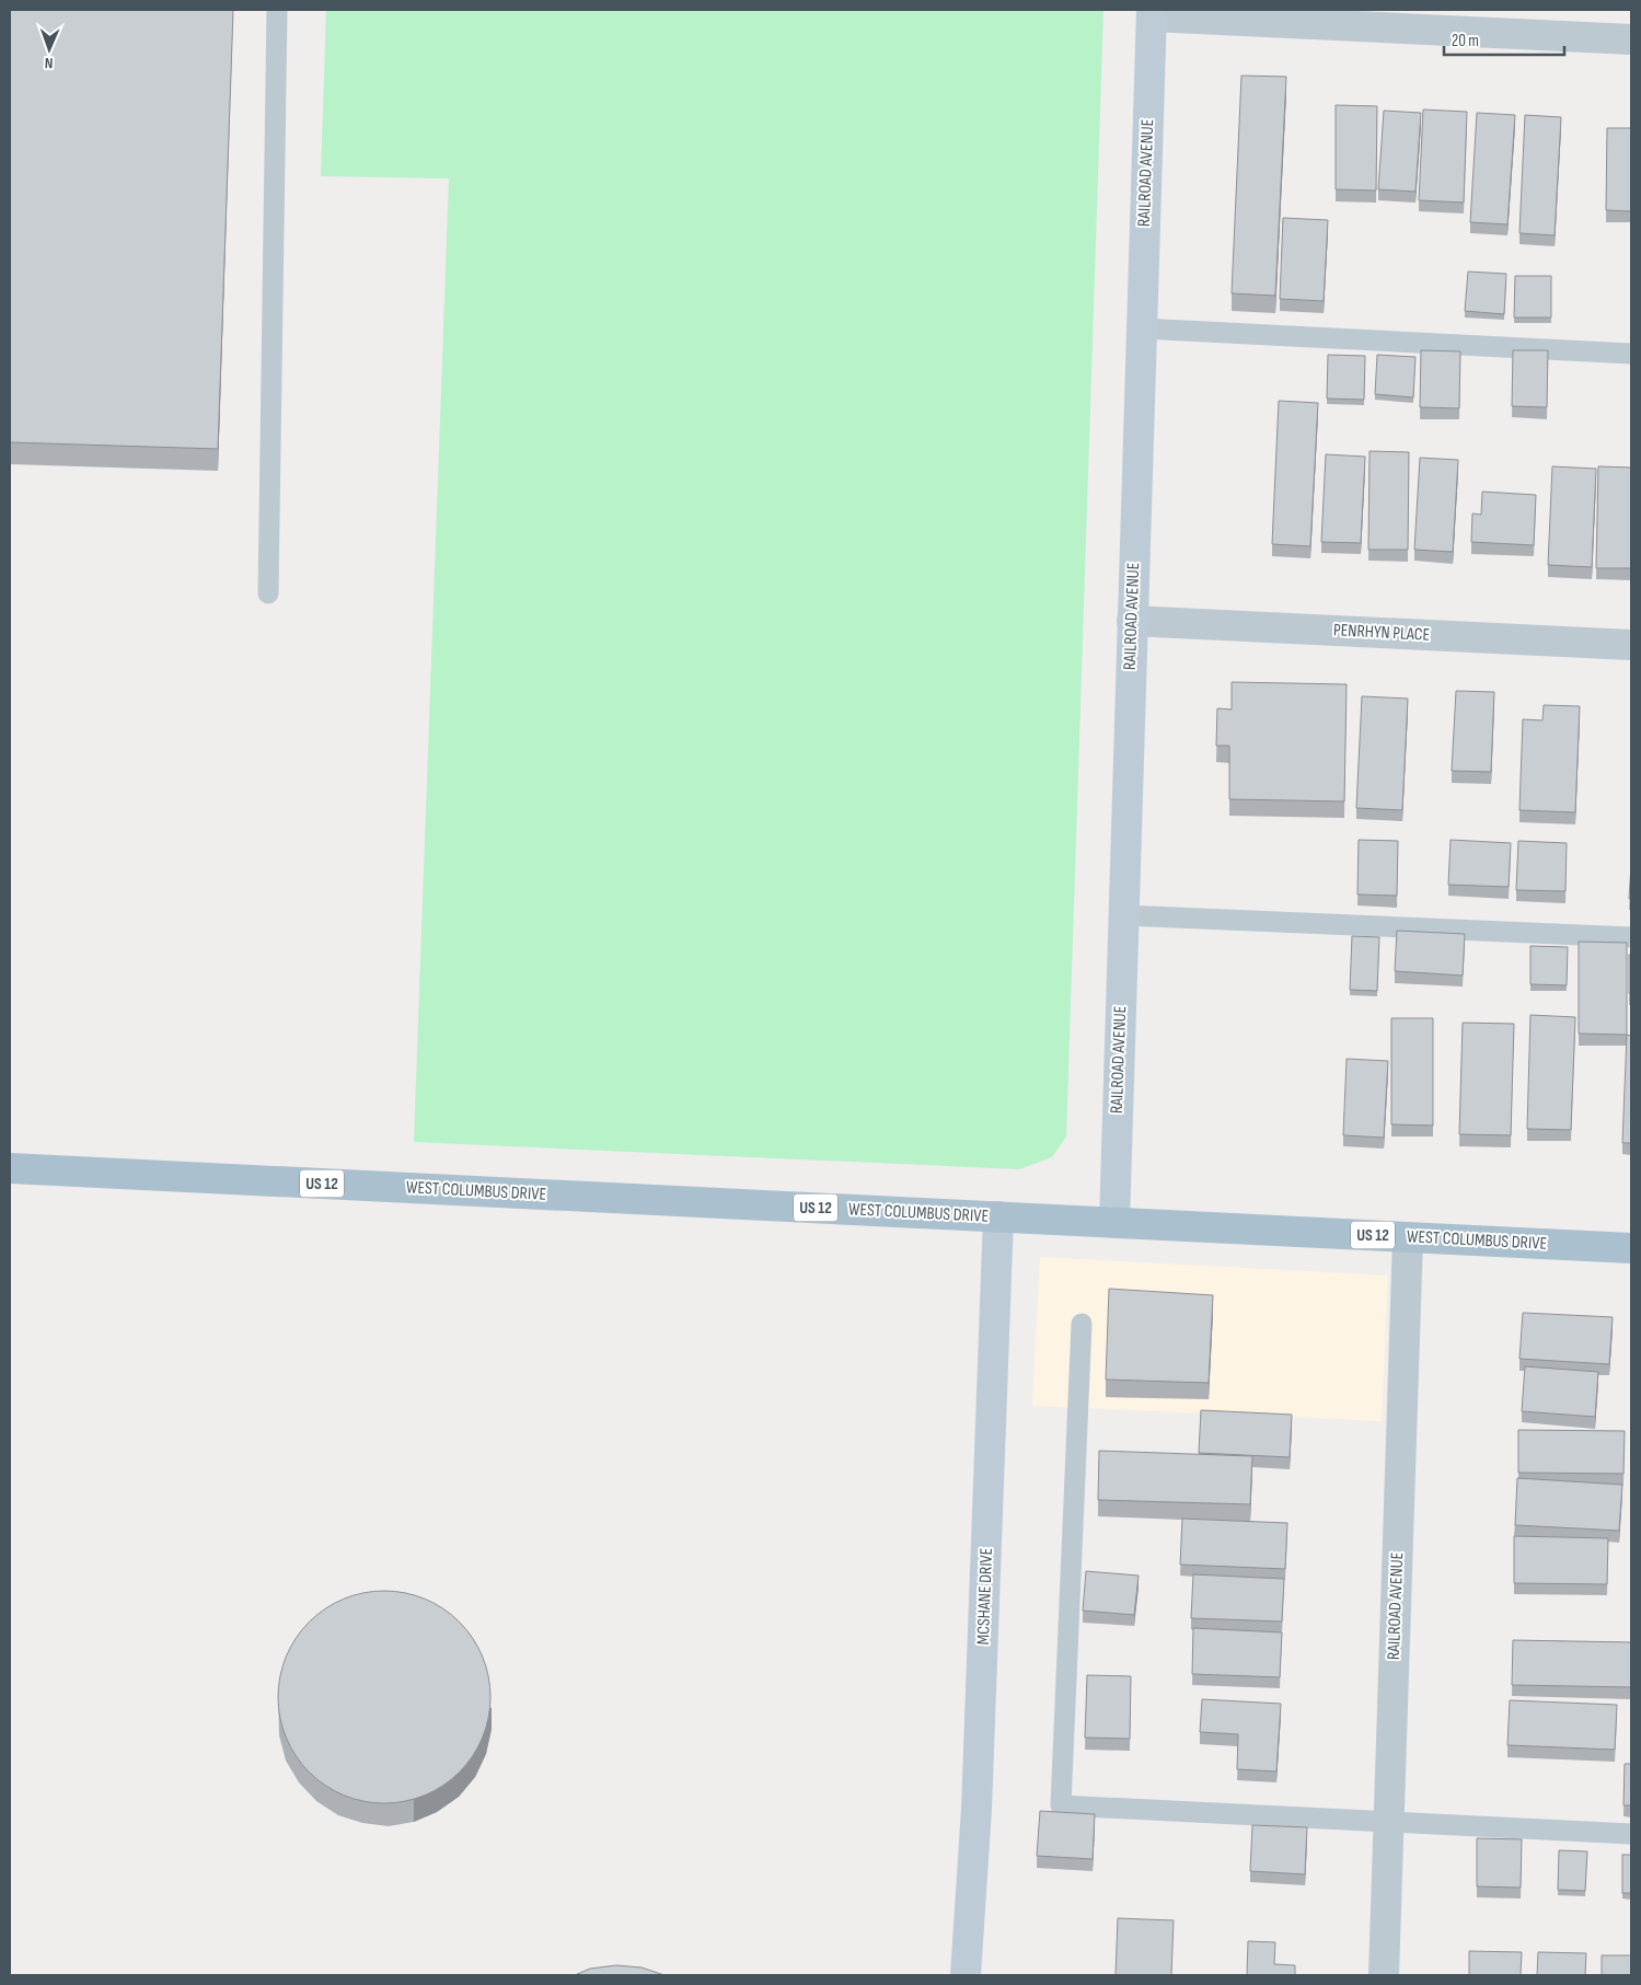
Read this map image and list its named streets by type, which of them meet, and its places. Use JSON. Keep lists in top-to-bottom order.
{
  "streets": {
    "main road": ["US 12", "WEST COLUMBUS DRIVE"],
    "street": ["RAILROAD AVENUE", "PENRHYN PLACE", "MCSHANE DRIVE"]
  },
  "crossings": [
    ["RAILROAD AVENUE", "PENRHYN PLACE"],
    ["RAILROAD AVENUE", "WEST COLUMBUS DRIVE"],
    ["WEST COLUMBUS DRIVE", "MCSHANE DRIVE"]
  ],
  "scale_bar": "20 m",
  "north": "bottom"
}
